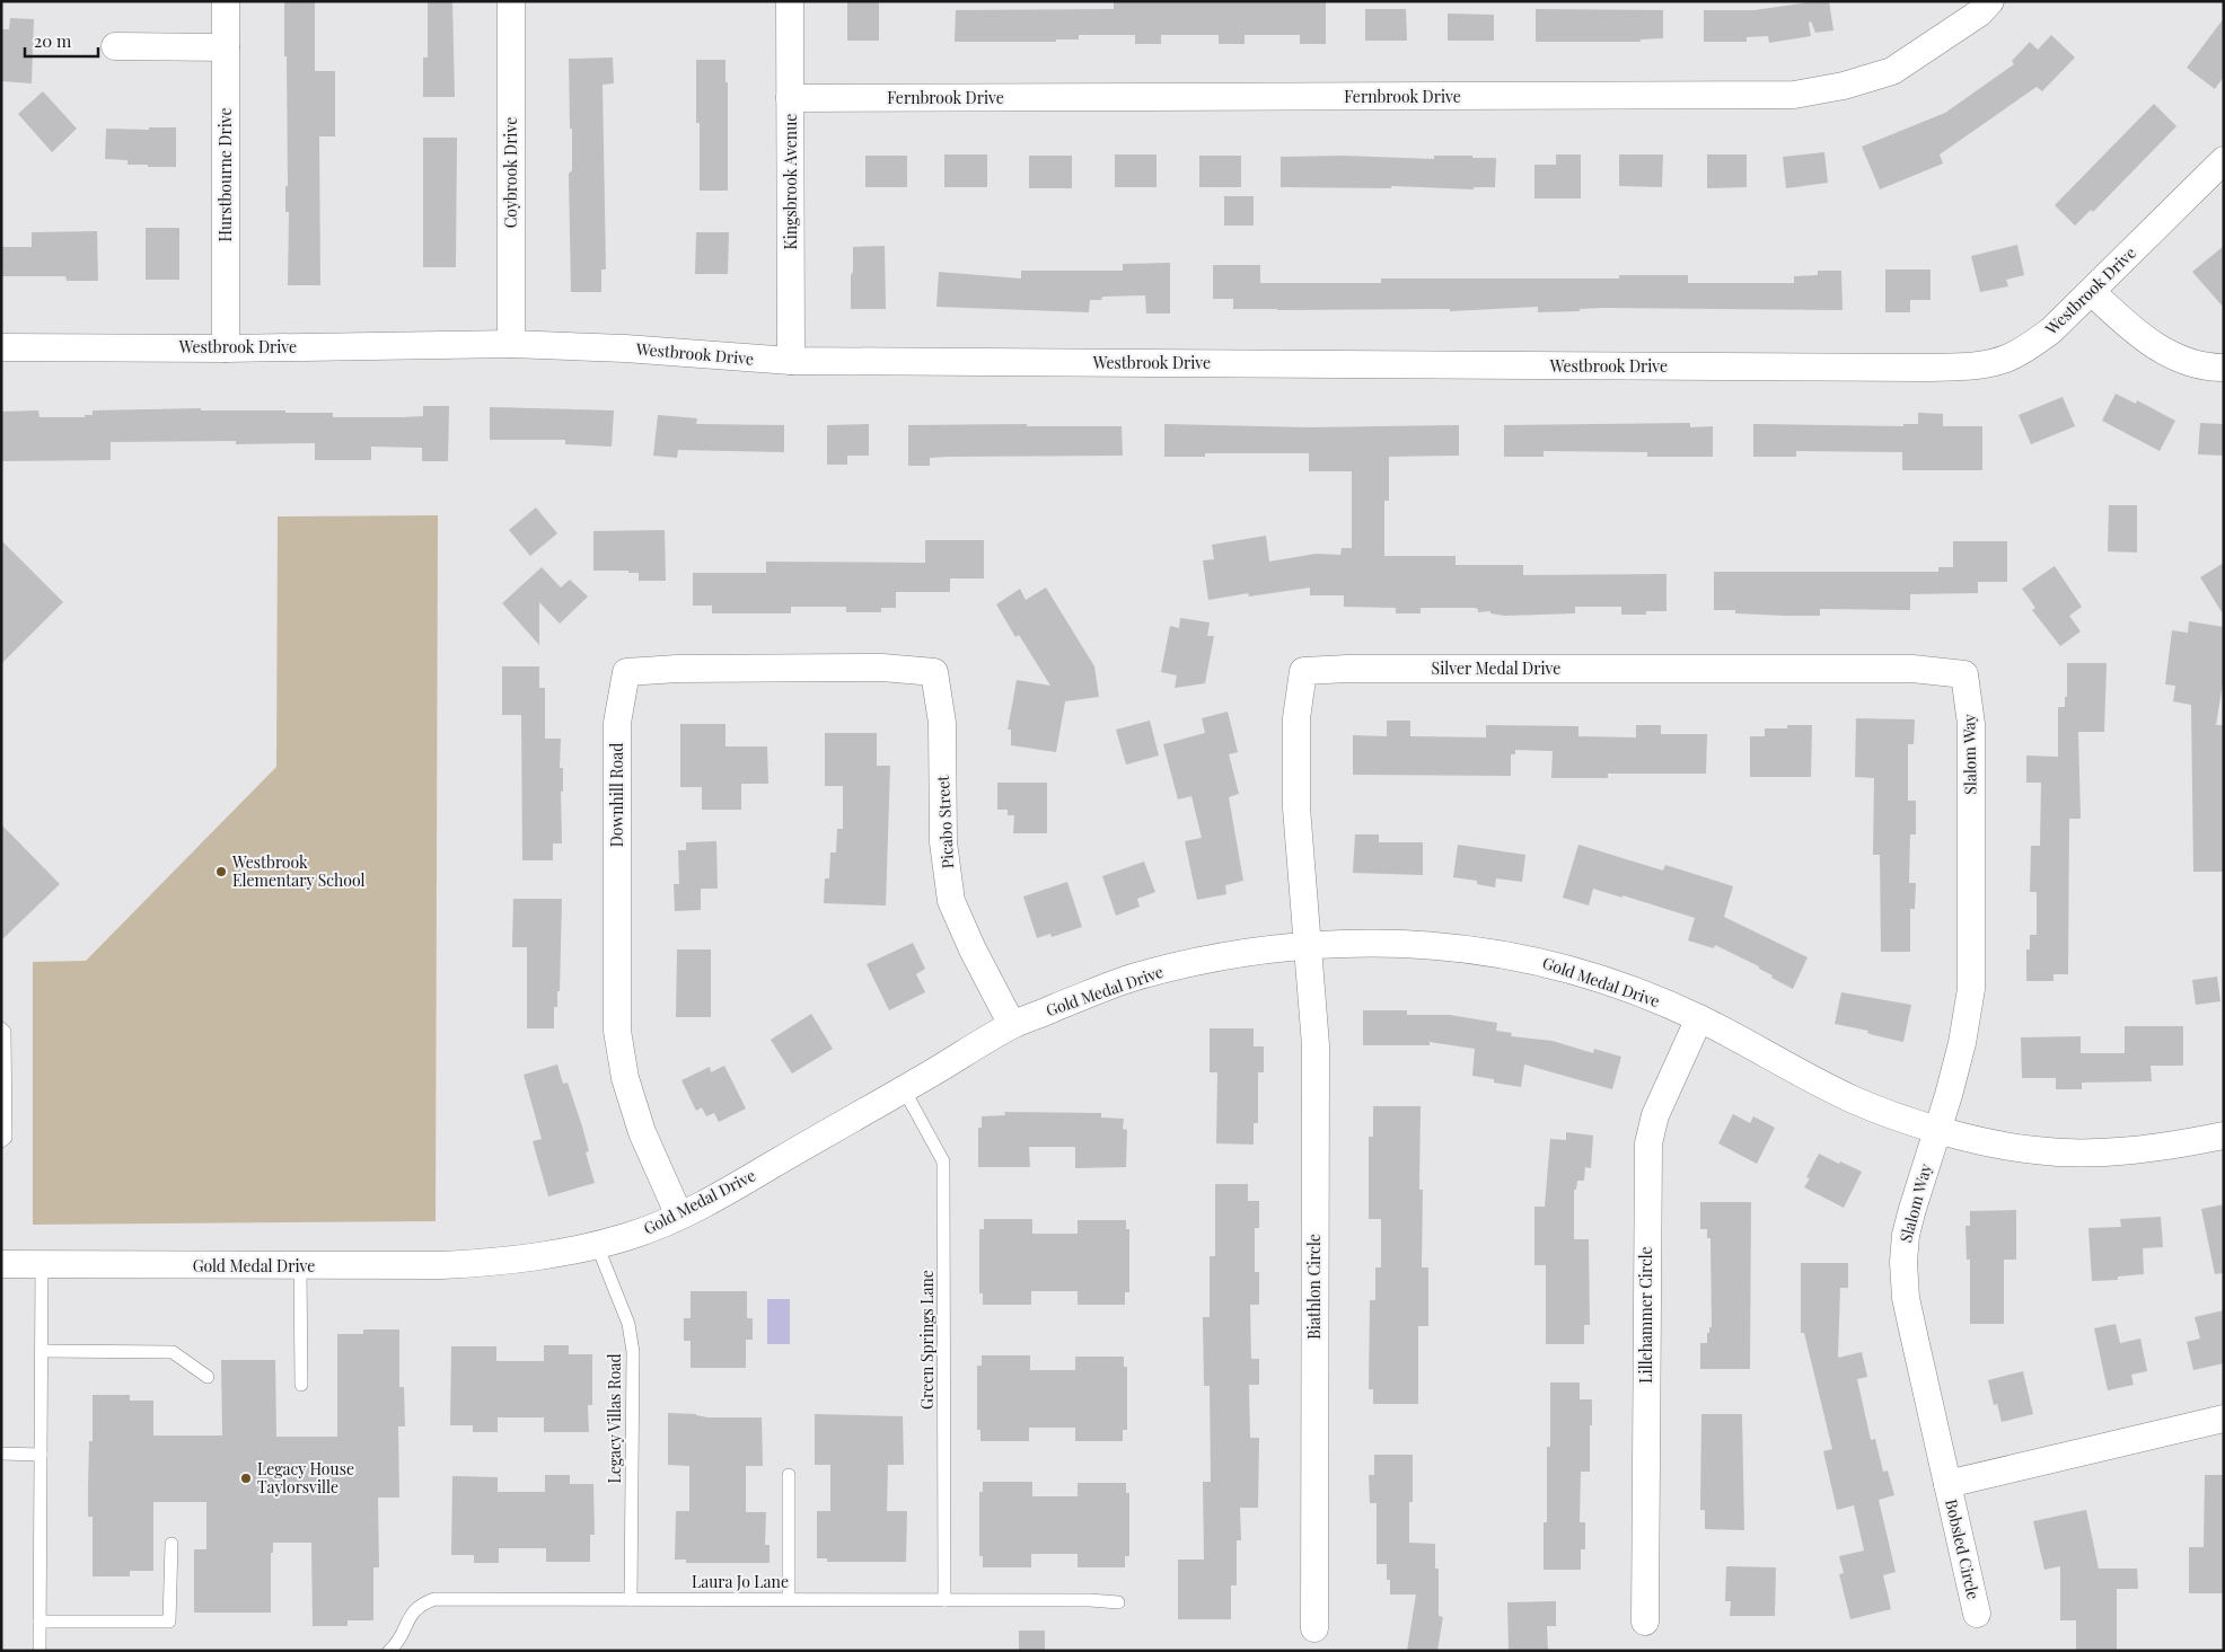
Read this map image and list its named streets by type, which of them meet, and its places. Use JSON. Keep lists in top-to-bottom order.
{
  "streets": {
    "street": [
      "Fernbrook Drive",
      "Coybrook Drive",
      "Hurstbourne Drive",
      "Kingsbrook Avenue",
      "Westbrook Drive",
      "Silver Medal Drive",
      "Slalom Way",
      "Downhill Road",
      "Picabo Street",
      "Gold Medal Drive",
      "Biathlon Circle",
      "Lillehammer Circle",
      "Bobsled Circle"
    ],
    "lane": ["Green Springs Lane", "Legacy Villas Road", "Laura Jo Lane"]
  },
  "crossings": [
    ["Fernbrook Drive", "Kingsbrook Avenue"],
    ["Coybrook Drive", "Westbrook Drive"],
    ["Hurstbourne Drive", "Westbrook Drive"],
    ["Kingsbrook Avenue", "Westbrook Drive"],
    ["Silver Medal Drive", "Slalom Way"],
    ["Silver Medal Drive", "Gold Medal Drive"],
    ["Silver Medal Drive", "Biathlon Circle"],
    ["Slalom Way", "Gold Medal Drive"],
    ["Slalom Way", "Bobsled Circle"],
    ["Downhill Road", "Picabo Street"],
    ["Downhill Road", "Gold Medal Drive"],
    ["Picabo Street", "Gold Medal Drive"],
    ["Gold Medal Drive", "Biathlon Circle"],
    ["Gold Medal Drive", "Lillehammer Circle"],
    ["Gold Medal Drive", "Green Springs Lane"],
    ["Gold Medal Drive", "Legacy Villas Road"],
    ["Green Springs Lane", "Laura Jo Lane"],
    ["Legacy Villas Road", "Laura Jo Lane"]
  ],
  "places": ["Westbrook Elementary School", "Legacy House Taylorsville"],
  "scale_bar": "20 m"
}
